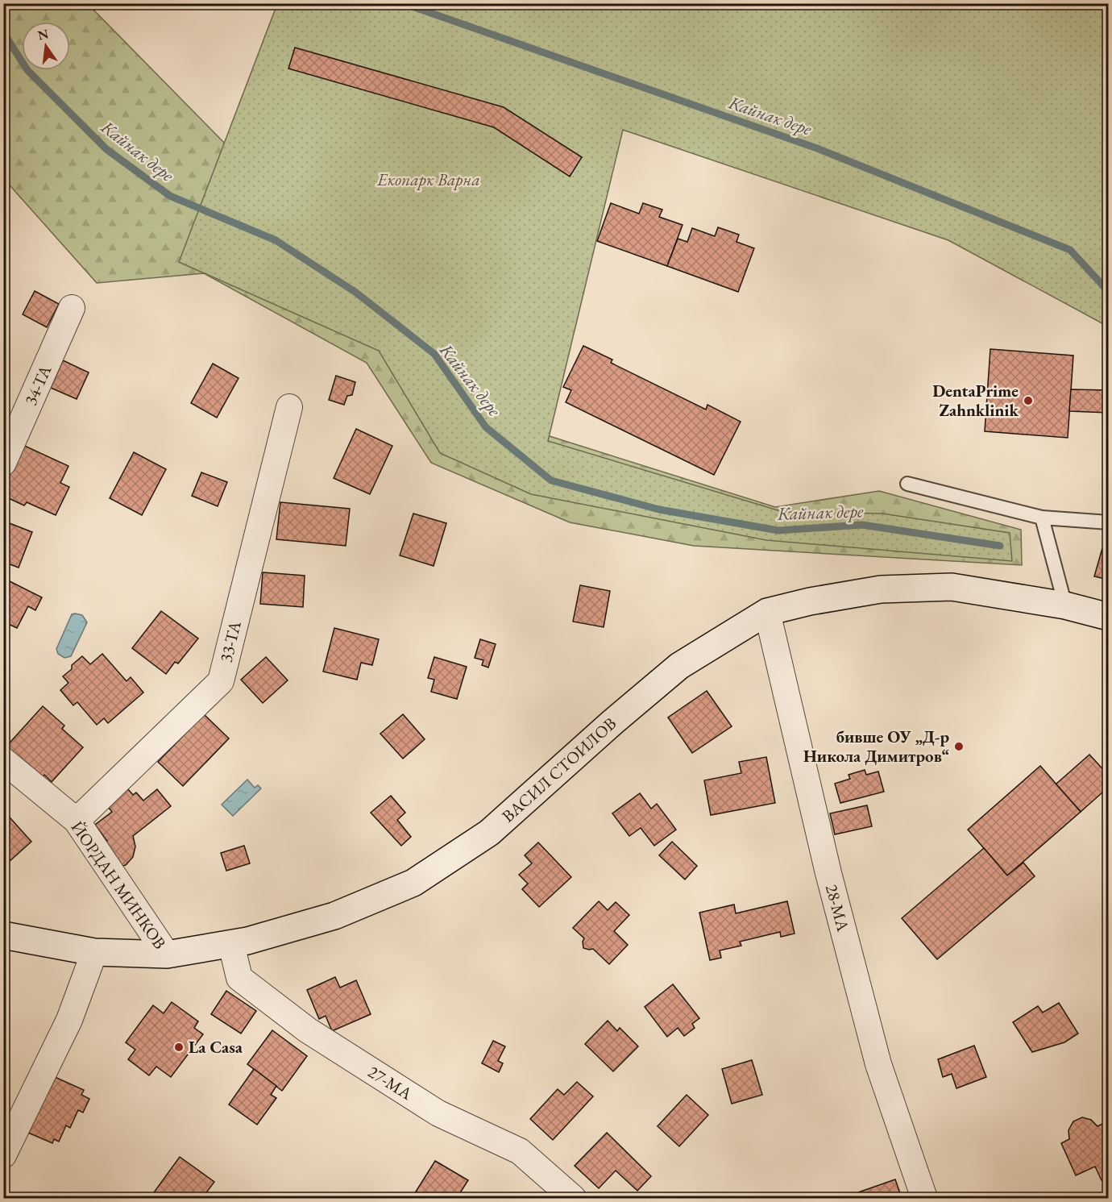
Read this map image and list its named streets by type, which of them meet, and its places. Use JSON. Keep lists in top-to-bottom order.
{
  "streets": {
    "street": [
      "34-ТА",
      "33-ТА",
      "ВАСИЛ СТОИЛОВ",
      "ЙОРДАН МИНКОВ",
      "28-МА",
      "27-МА"
    ]
  },
  "crossings": [
    ["33-ТА", "ЙОРДАН МИНКОВ"],
    ["ВАСИЛ СТОИЛОВ", "ЙОРДАН МИНКОВ"],
    ["ВАСИЛ СТОИЛОВ", "28-МА"],
    ["ВАСИЛ СТОИЛОВ", "27-МА"]
  ],
  "water": ["Кайнак дере"],
  "parks": ["Екопарк Варна"],
  "places": ["DentaPrime Zahnklinik", "бивше ОУ „Д-р Никола Димитров“", "La Casa"],
  "north": "top"
}
